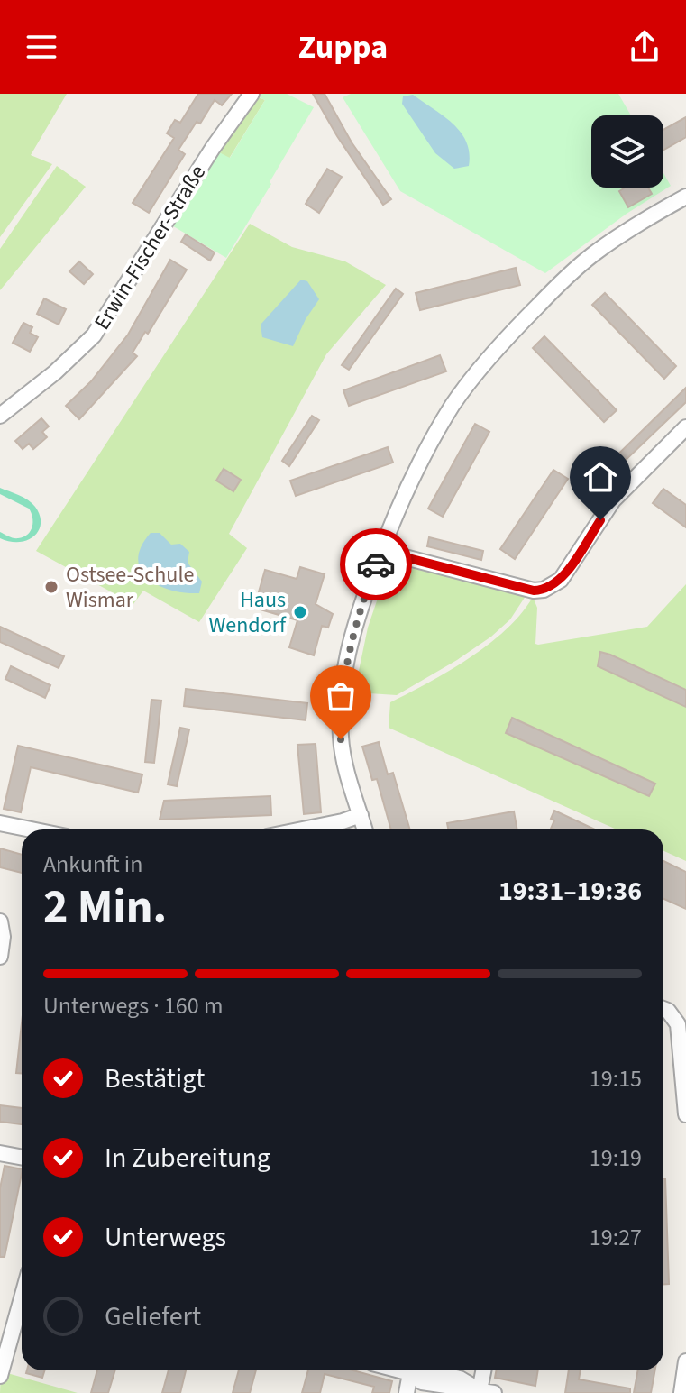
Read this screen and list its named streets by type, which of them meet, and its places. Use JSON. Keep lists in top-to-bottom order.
{
  "streets": {
    "street": ["Erwin-Fischer-Straße"]
  },
  "places": ["Ostsee-Schule Wismar", "Haus Wendorf"],
  "page": {
    "header": "Zuppa",
    "heading": ["2 Min.", "Ankunft in", "19:31–19:36"],
    "bar": "Unterwegs · 160 m",
    "list": [
      ["Bestätigt", "19:15"],
      ["In Zubereitung", "19:19"],
      ["Unterwegs", "19:27"],
      "Geliefert"
    ]
  }
}
